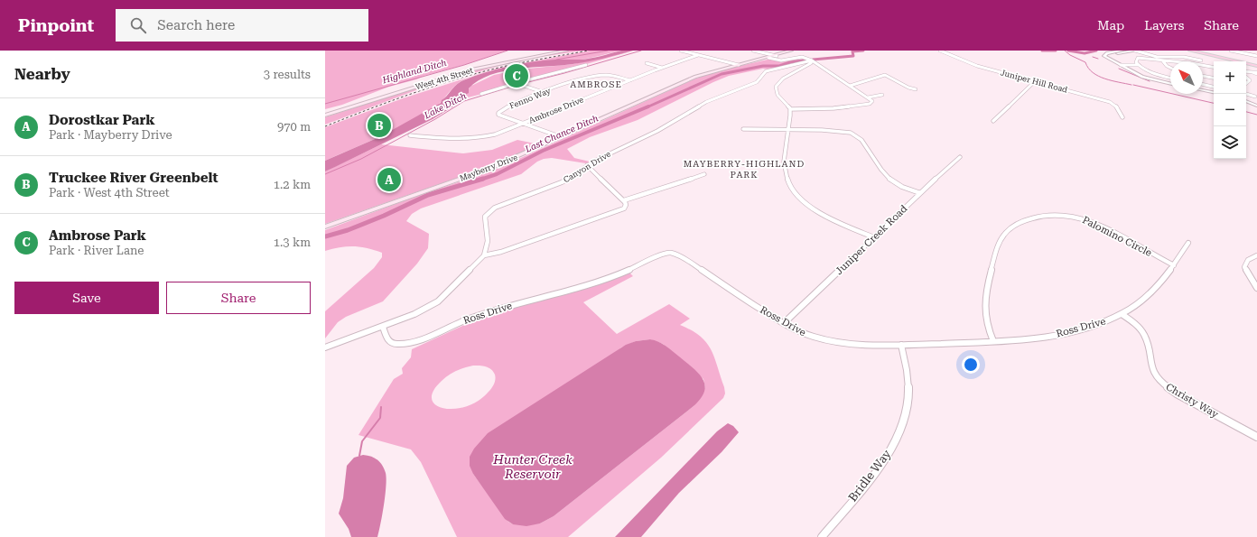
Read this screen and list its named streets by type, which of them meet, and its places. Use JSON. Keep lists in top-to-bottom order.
{
  "streets": {
    "main road": ["West 4th Street", "Mayberry Drive"],
    "street": [
      "Juniper Hill Road",
      "Fenno Way",
      "Ambrose Drive",
      "Canyon Drive",
      "Palomino Circle",
      "Juniper Creek Road",
      "Ross Drive",
      "Christy Way",
      "Bridle Way"
    ]
  },
  "crossings": [
    ["Fenno Way", "Ambrose Drive"],
    ["Fenno Way", "Mayberry Drive"],
    ["Palomino Circle", "Ross Drive"],
    ["Juniper Creek Road", "Ross Drive"],
    ["Ross Drive", "Christy Way"],
    ["Ross Drive", "Bridle Way"]
  ],
  "districts": ["AMBROSE", "MAYBERRY-HIGHLAND PARK"],
  "water": [
    "Highland Ditch",
    "Lake Ditch",
    "Last Chance Ditch",
    "Hunter Creek Reservoir"
  ],
  "north": "top left",
  "page": {
    "header": "Pinpoint",
    "search": "Search here",
    "nav": ["Map", "Layers", "Share"],
    "heading": ["Nearby", "3 results"],
    "map_buttons": ["+", "−"],
    "pins": ["C", "B", "A"],
    "list": [
      {
        "mark": "A",
        "name": "Dorostkar Park",
        "note": "Park · Mayberry Drive",
        "value": "970 m"
      },
      {
        "mark": "B",
        "name": "Truckee River Greenbelt",
        "note": "Park · West 4th Street",
        "value": "1.2 km"
      },
      {
        "mark": "C",
        "name": "Ambrose Park",
        "note": "Park · River Lane",
        "value": "1.3 km"
      }
    ],
    "buttons": ["Save", "Share"]
  }
}
